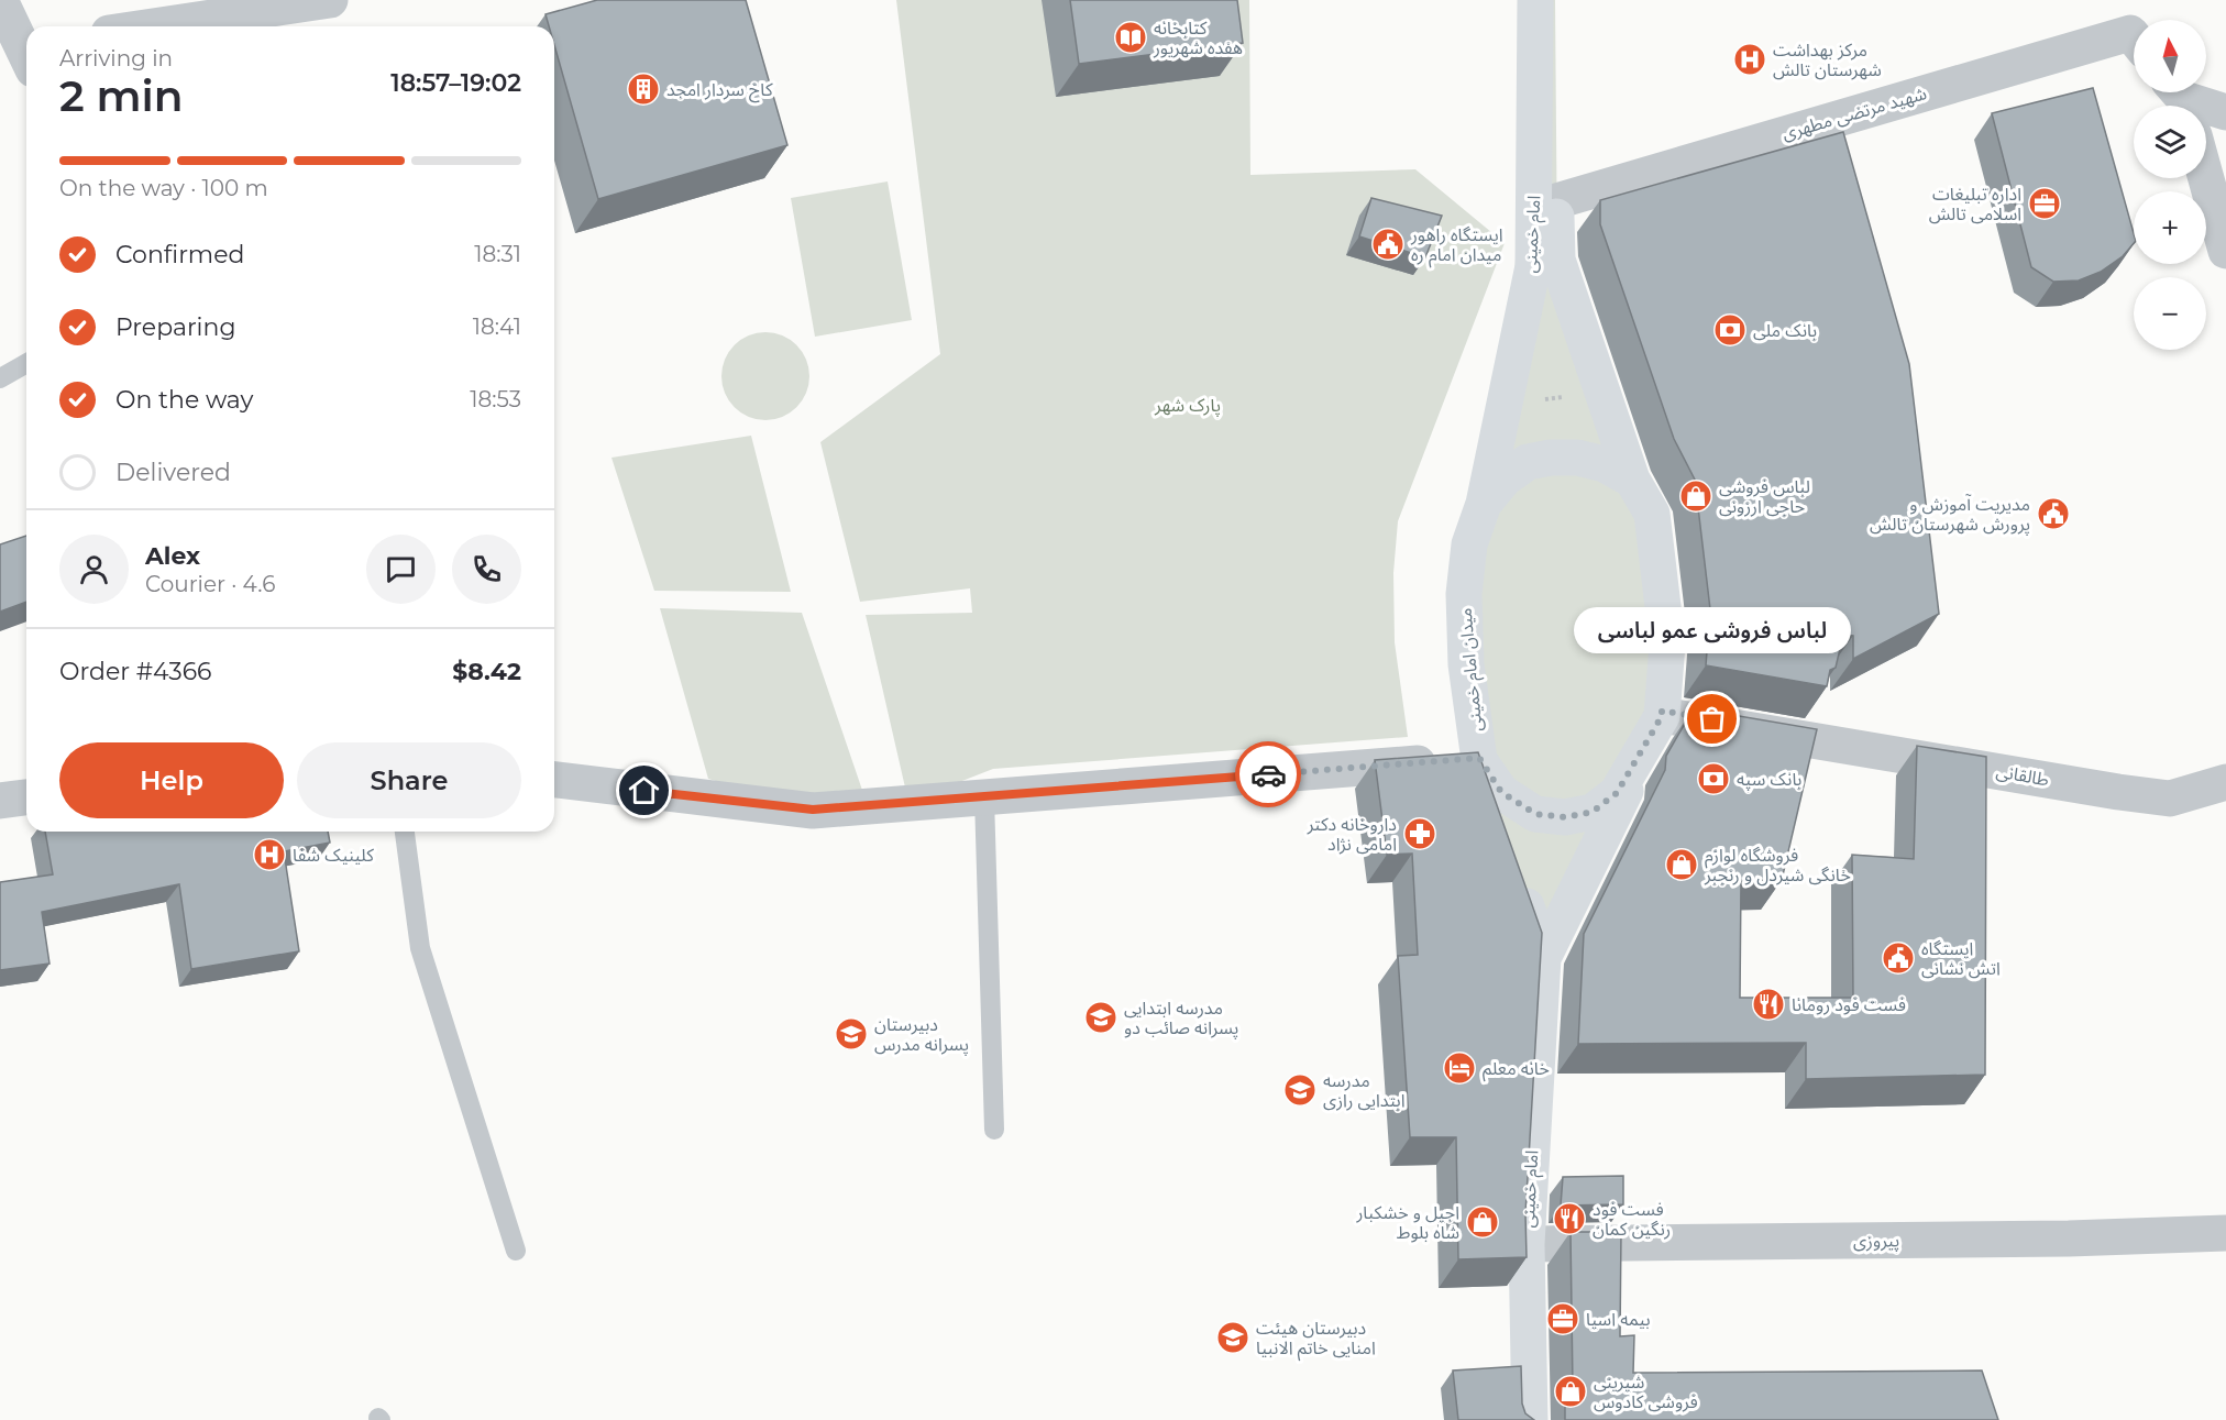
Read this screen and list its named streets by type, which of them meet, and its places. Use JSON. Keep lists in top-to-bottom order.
{
  "streets": {
    "main road": ["امام خمینی", "میدان امام خمینی"],
    "street": ["شهید مرتضی مطهری", "طالقانی", "پیروزی"]
  },
  "crossings": [
    ["شهید مرتضی مطهری", "امام خمینی"],
    ["امام خمینی", "میدان امام خمینی"],
    ["امام خمینی", "طالقانی"],
    ["امام خمینی", "پیروزی"],
    ["میدان امام خمینی", "طالقانی"]
  ],
  "parks": ["پارک شهر"],
  "places": {
    "library": ["کتابخانه هفده شهریور"],
    "hospital": ["مرکز بهداشت شهرستان تالش", "کلینیک شفا"],
    "building": ["کاخ سردار امجد"],
    "office": ["اداره تبلیغات اسلامی تالش", "بیمه اسیا"],
    "public building": ["ایستگاه راهور میدان امام ره", "مدیریت آموزش و پرورش شهرستان تالش", "ایستگاه اتش نشانی"],
    "bank": ["بانک ملی", "بانک سپه"],
    "shop": [
      "لباس فروشی حاجی ارزونی",
      "فروشگاه لوازم خانگی شیردل و رنجبر",
      "اجیل و خشکبار شاه بلوط",
      "شیرینی فروشی کادوس"
    ],
    "other": ["لباس فروشی عمو لباسی"],
    "pharmacy": ["داروخانه دکتر امامی نژاد"],
    "restaurant": ["فست فود رومانا", "فست فود رنگین کمان"],
    "school or university": [
      "مدرسه ابتدایی پسرانه صائب دو",
      "دبیرستان پسرانه مدرس",
      "مدرسه ابتدایی رازی",
      "دبیرستان هیئت امنایی خاتم الانبیا"
    ],
    "hotel": ["خانه معلم"]
  },
  "north": "top",
  "page": {
    "map_buttons": ["+", "−"],
    "heading": ["2 min", "Arriving in", "18:57–19:02"],
    "panel": [
      "Alex",
      "Courier · 4.6",
      "Order #4366",
      "$8.42"
    ],
    "bar": "On the way · 100 m",
    "list": [
      ["Confirmed", "18:31"],
      ["Preparing", "18:41"],
      ["On the way", "18:53"],
      "Delivered"
    ],
    "bubble": "لباس فروشی عمو لباسی",
    "buttons": ["Help", "Share"]
  }
}
